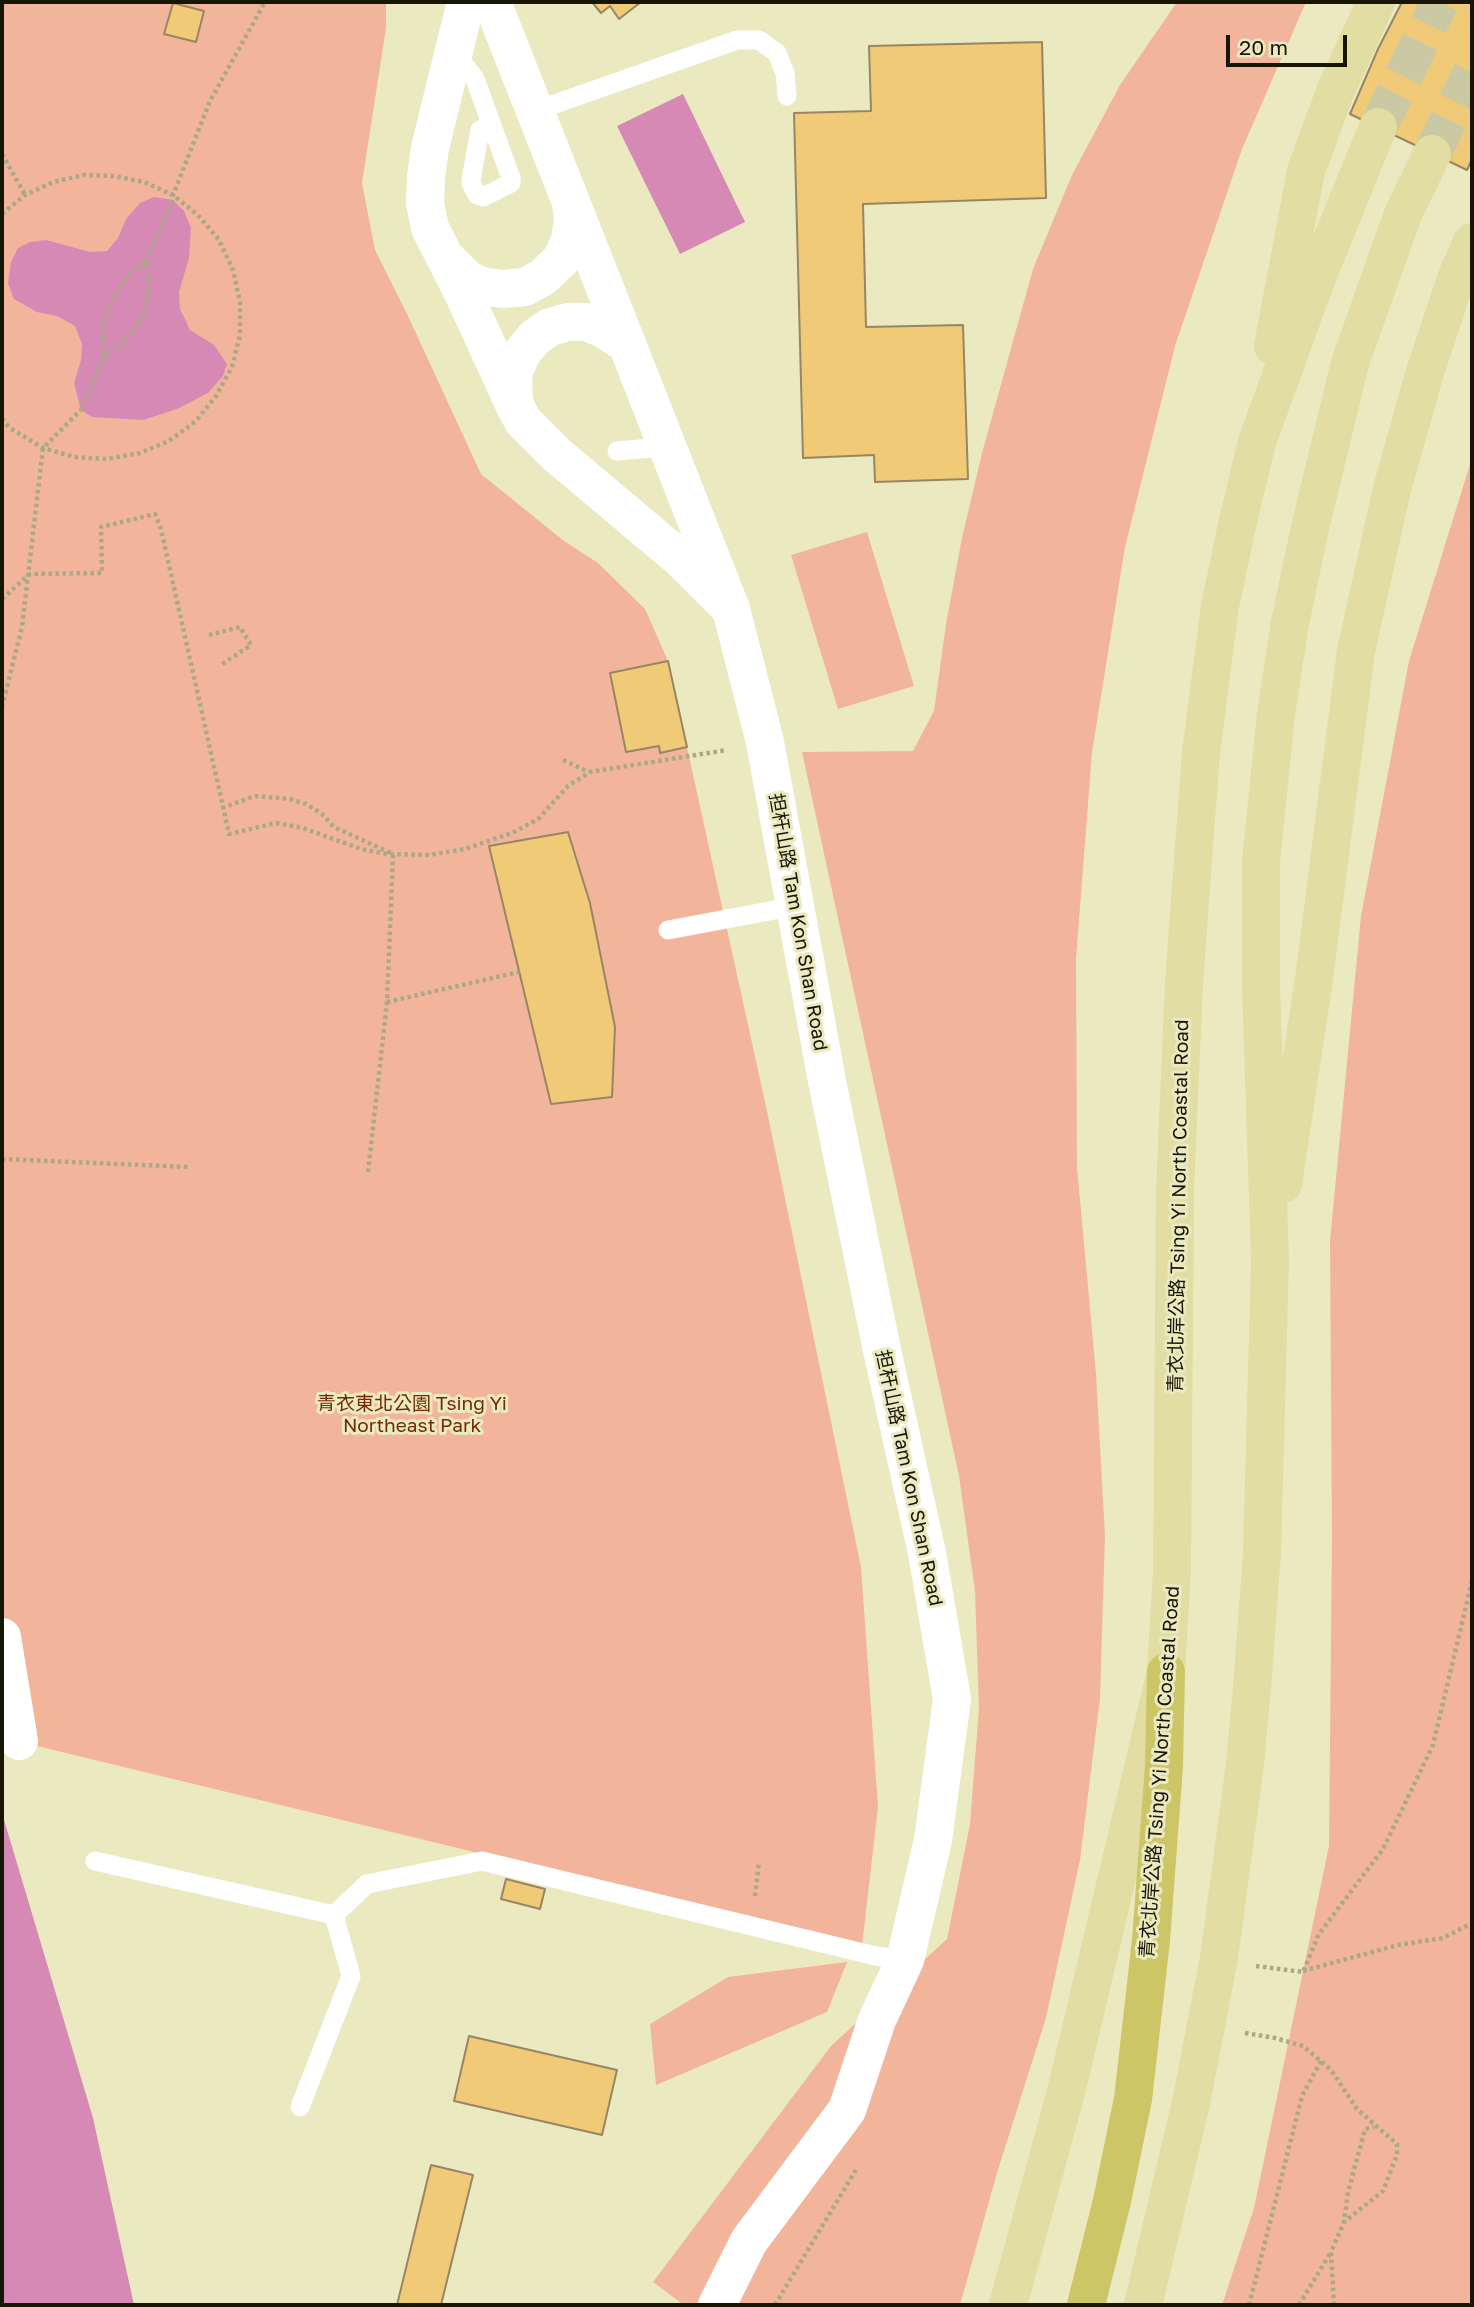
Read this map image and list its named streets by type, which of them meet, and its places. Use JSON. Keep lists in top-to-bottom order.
{
  "streets": {
    "highway": ["青衣北岸公路 Tsing Yi North Coastal Road"],
    "street": ["担杆山路 Tam Kon Shan Road"]
  },
  "parks": ["青衣東北公園 Tsing Yi Northeast Park"],
  "scale_bar": "20 m"
}
